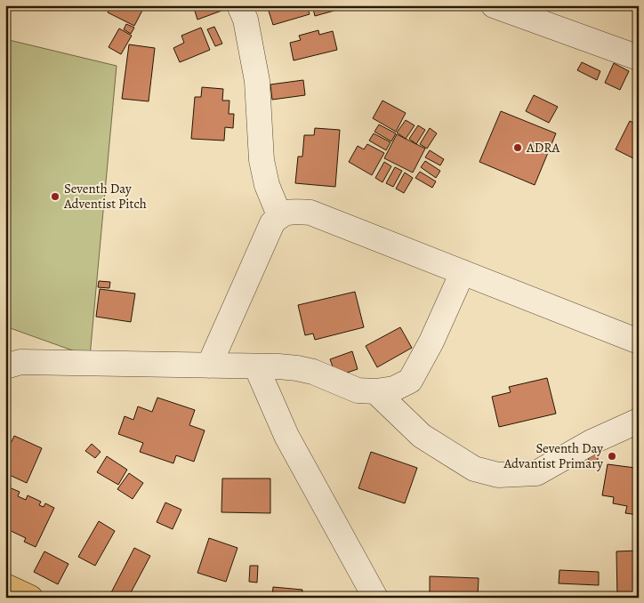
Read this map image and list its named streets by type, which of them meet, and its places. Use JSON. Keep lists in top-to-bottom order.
{
  "places": ["ADRA", "Seventh Day Adventist Pitch", "Seventh Day Advantist Primary"]
}
